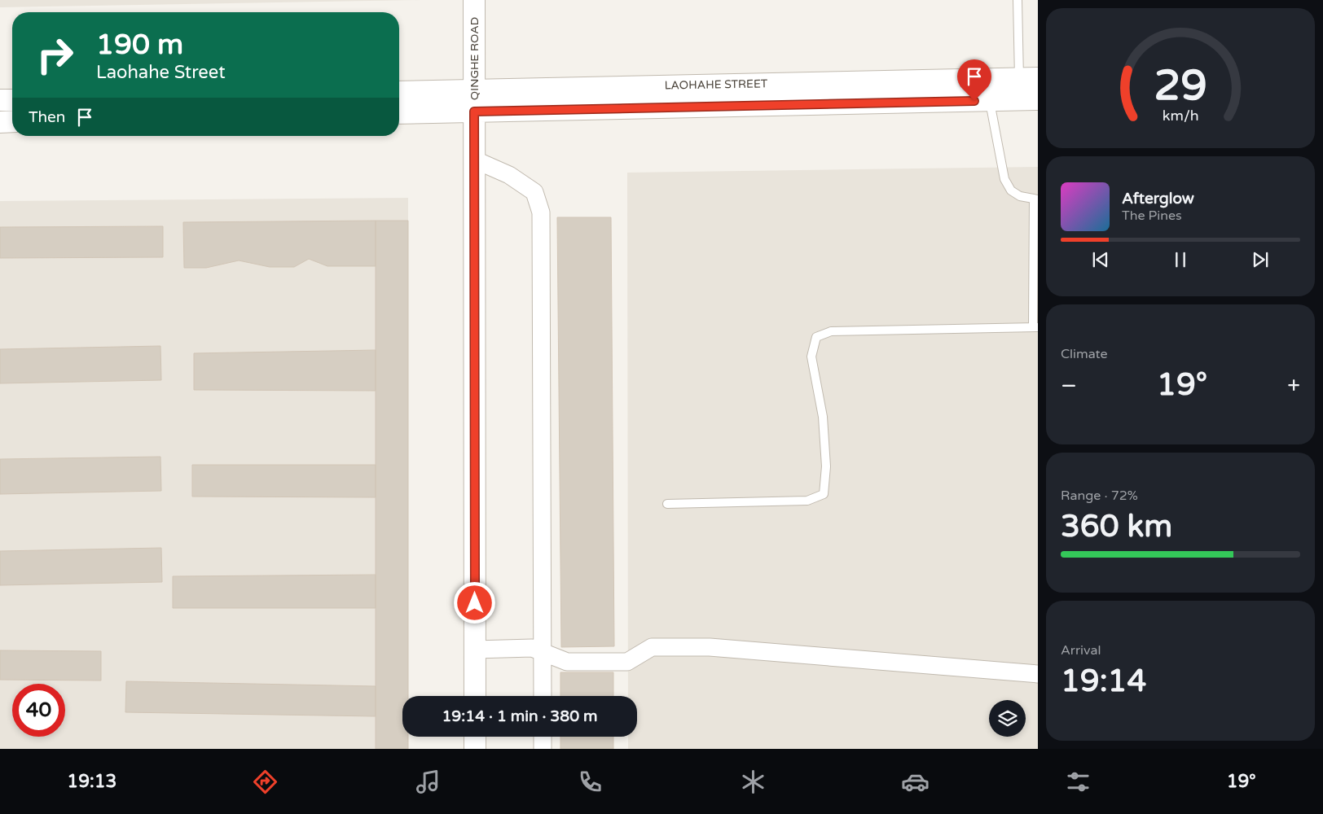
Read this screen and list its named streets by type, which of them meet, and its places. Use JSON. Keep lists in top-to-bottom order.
{
  "streets": {
    "street": ["QINGHE ROAD", "LAOHAHE STREET"]
  },
  "crossings": [
    ["QINGHE ROAD", "LAOHAHE STREET"]
  ],
  "page": {
    "turn": ["190 m", "Laohahe Street"],
    "then": "Then",
    "song": ["Afterglow", "The Pines"],
    "tile": [
      "Climate",
      ["Range · 72%", "360 km"],
      ["Arrival", "19:14"]
    ],
    "heat": ["−", "19°", "+"],
    "limit": "40",
    "trip": "19:14 · 1 min · 380 m",
    "tabs": ["19:13", "19°"],
    "gauge": ["29", "km/h"]
  }
}
